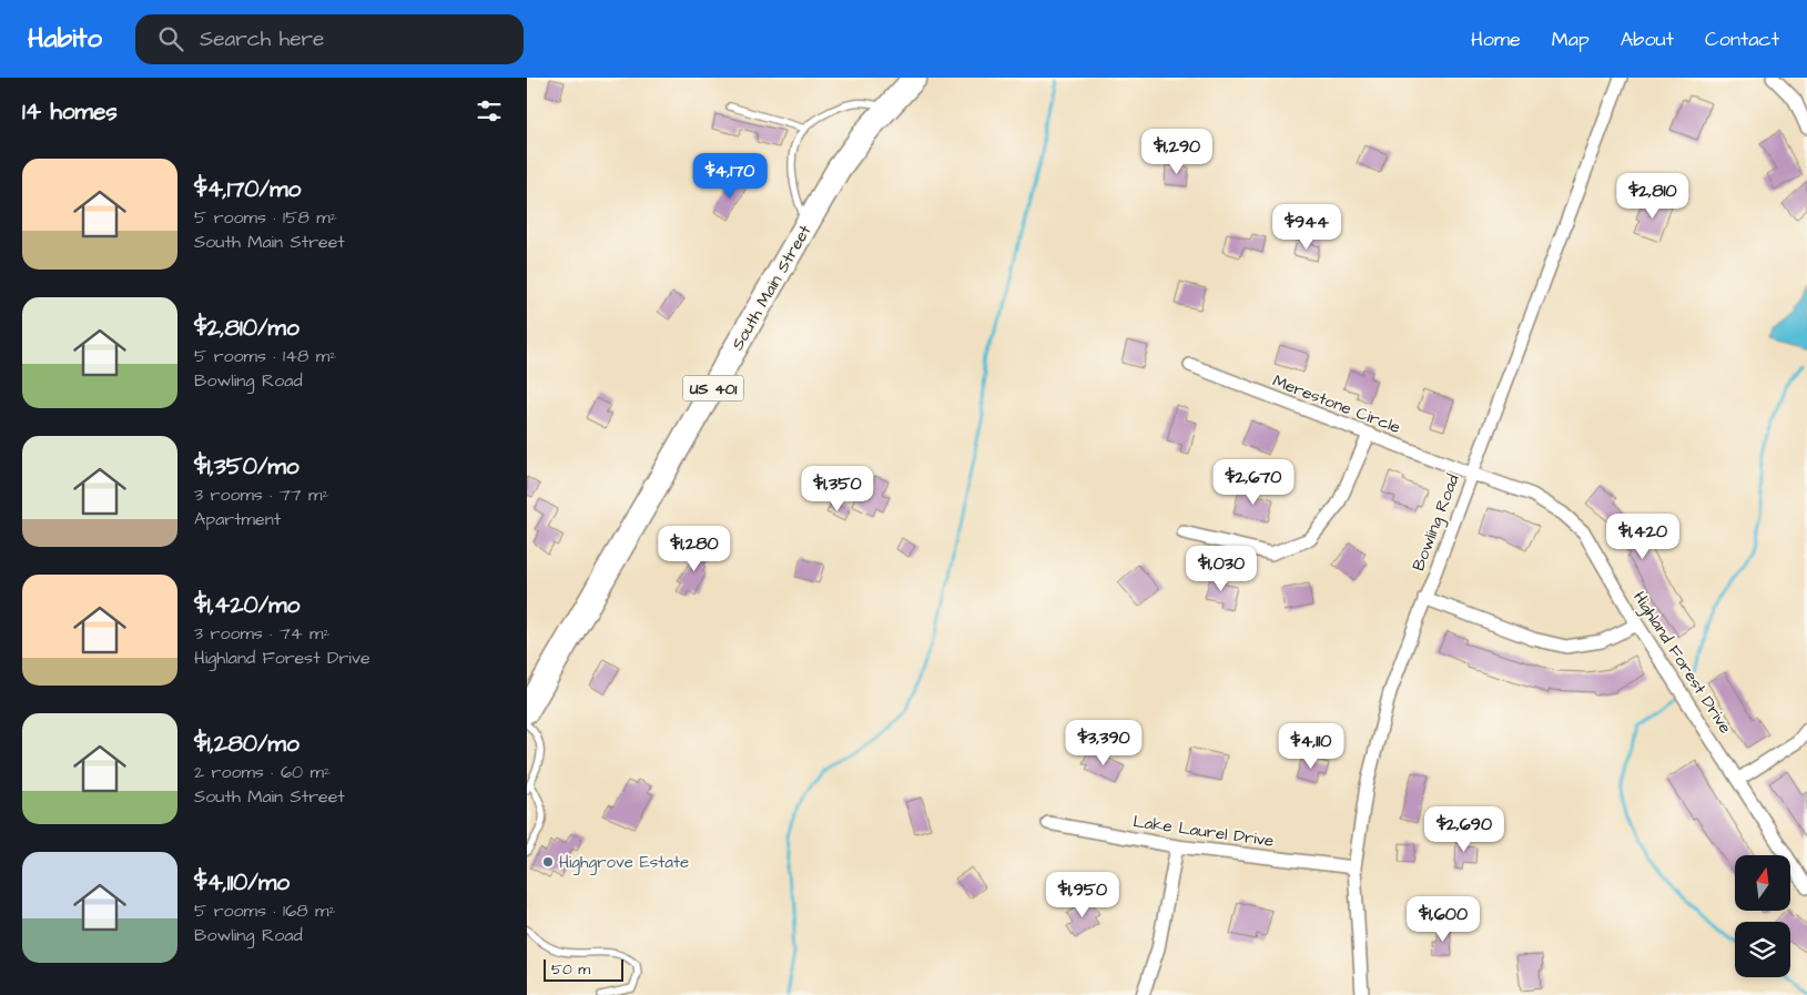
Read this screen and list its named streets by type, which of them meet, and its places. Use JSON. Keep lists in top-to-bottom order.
{
  "streets": {
    "highway": ["South Main Street", "US 401"],
    "street": [
      "Merestone Circle",
      "Bowling Road",
      "Highland Forest Drive",
      "Lake Laurel Drive"
    ]
  },
  "crossings": [
    ["Merestone Circle", "Bowling Road"],
    ["Merestone Circle", "Highland Forest Drive"],
    ["Bowling Road", "Highland Forest Drive"],
    ["Bowling Road", "Lake Laurel Drive"]
  ],
  "places": ["Highgrove Estate"],
  "scale_bar": "50 m",
  "north": "top",
  "page": {
    "header": "Habito",
    "search": "Search here",
    "nav": [
      "Home",
      "Map",
      "About",
      "Contact"
    ],
    "heading": "14 homes",
    "price": [
      "$1,290",
      "$4,170",
      "$2,810",
      "$944",
      "$2,670",
      "$1,350",
      "$1,420",
      "$1,280",
      "$1,030",
      "$3,390",
      "$4,110",
      "$2,690",
      "$1,950",
      "$1,600"
    ],
    "list": [
      {
        "name": "$4,170/mo",
        "note": "5 rooms · 158 m² · South Main Street"
      },
      {
        "name": "$2,810/mo",
        "note": "5 rooms · 148 m² · Bowling Road"
      },
      {
        "name": "$1,350/mo",
        "note": "3 rooms · 77 m² · Apartment"
      },
      {
        "name": "$1,420/mo",
        "note": "3 rooms · 74 m² · Highland Forest Drive"
      },
      {
        "name": "$1,280/mo",
        "note": "2 rooms · 60 m² · South Main Street"
      },
      {
        "name": "$4,110/mo",
        "note": "5 rooms · 168 m² · Bowling Road"
      }
    ],
    "scale": "50 m"
  }
}
